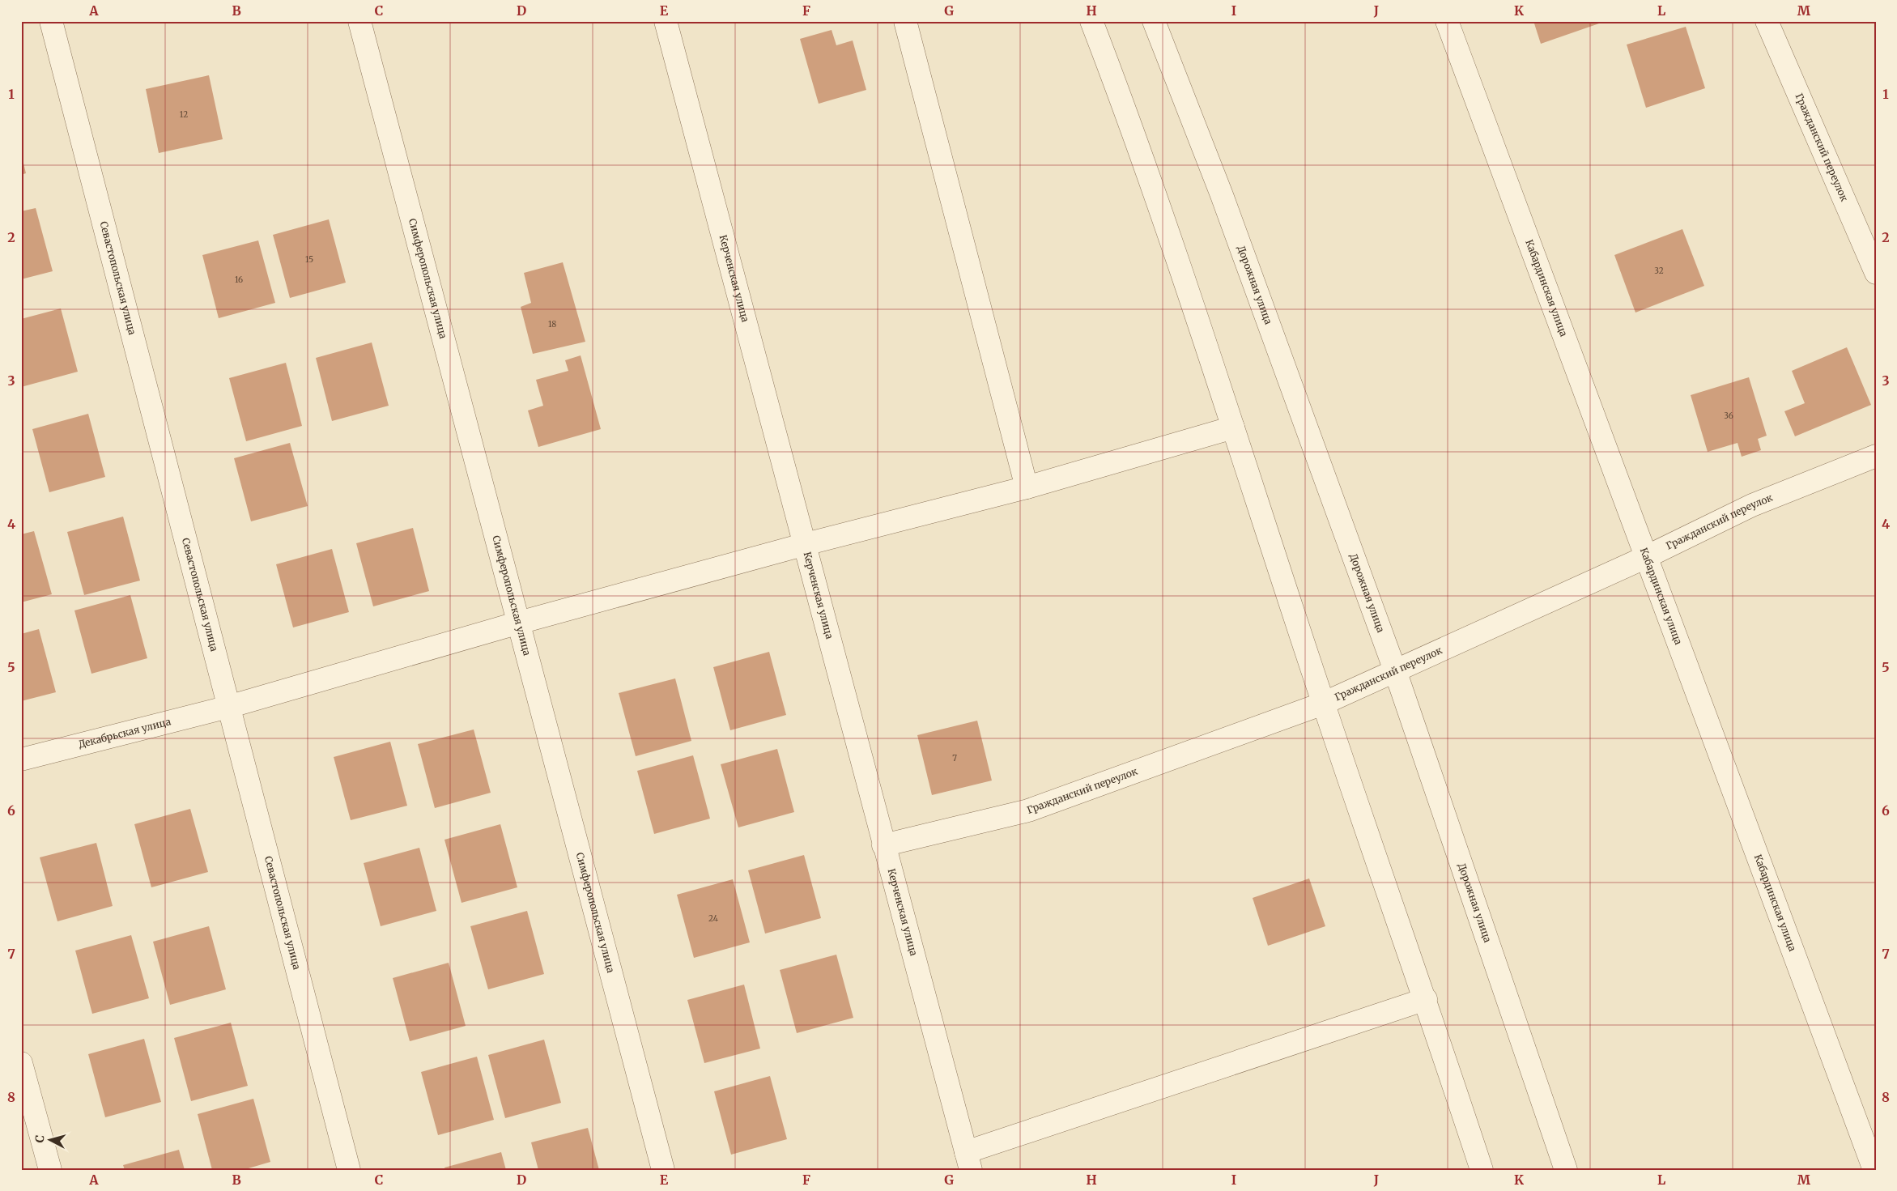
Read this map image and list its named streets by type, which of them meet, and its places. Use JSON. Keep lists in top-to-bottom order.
{
  "streets": {
    "street": [
      "Гражданский переулок",
      "Севастопольская улица",
      "Симферопольская улица",
      "Керченская улица",
      "Дорожная улица",
      "Кабардинская улица",
      "Декабрьская улица"
    ]
  },
  "crossings": [
    ["Гражданский переулок", "Керченская улица"],
    ["Гражданский переулок", "Дорожная улица"],
    ["Гражданский переулок", "Кабардинская улица"],
    ["Севастопольская улица", "Декабрьская улица"],
    ["Симферопольская улица", "Декабрьская улица"],
    ["Керченская улица", "Декабрьская улица"]
  ],
  "house_numbers": [
    "12",
    "15",
    "32",
    "16",
    "18",
    "36",
    "7",
    "24"
  ],
  "north": "left",
  "grid": {
    "columns": [
      "A",
      "B",
      "C",
      "D",
      "E",
      "F",
      "G",
      "H",
      "I",
      "J",
      "K",
      "L",
      "M"
    ],
    "rows": [
      "1",
      "2",
      "3",
      "4",
      "5",
      "6",
      "7",
      "8"
    ]
  }
}
